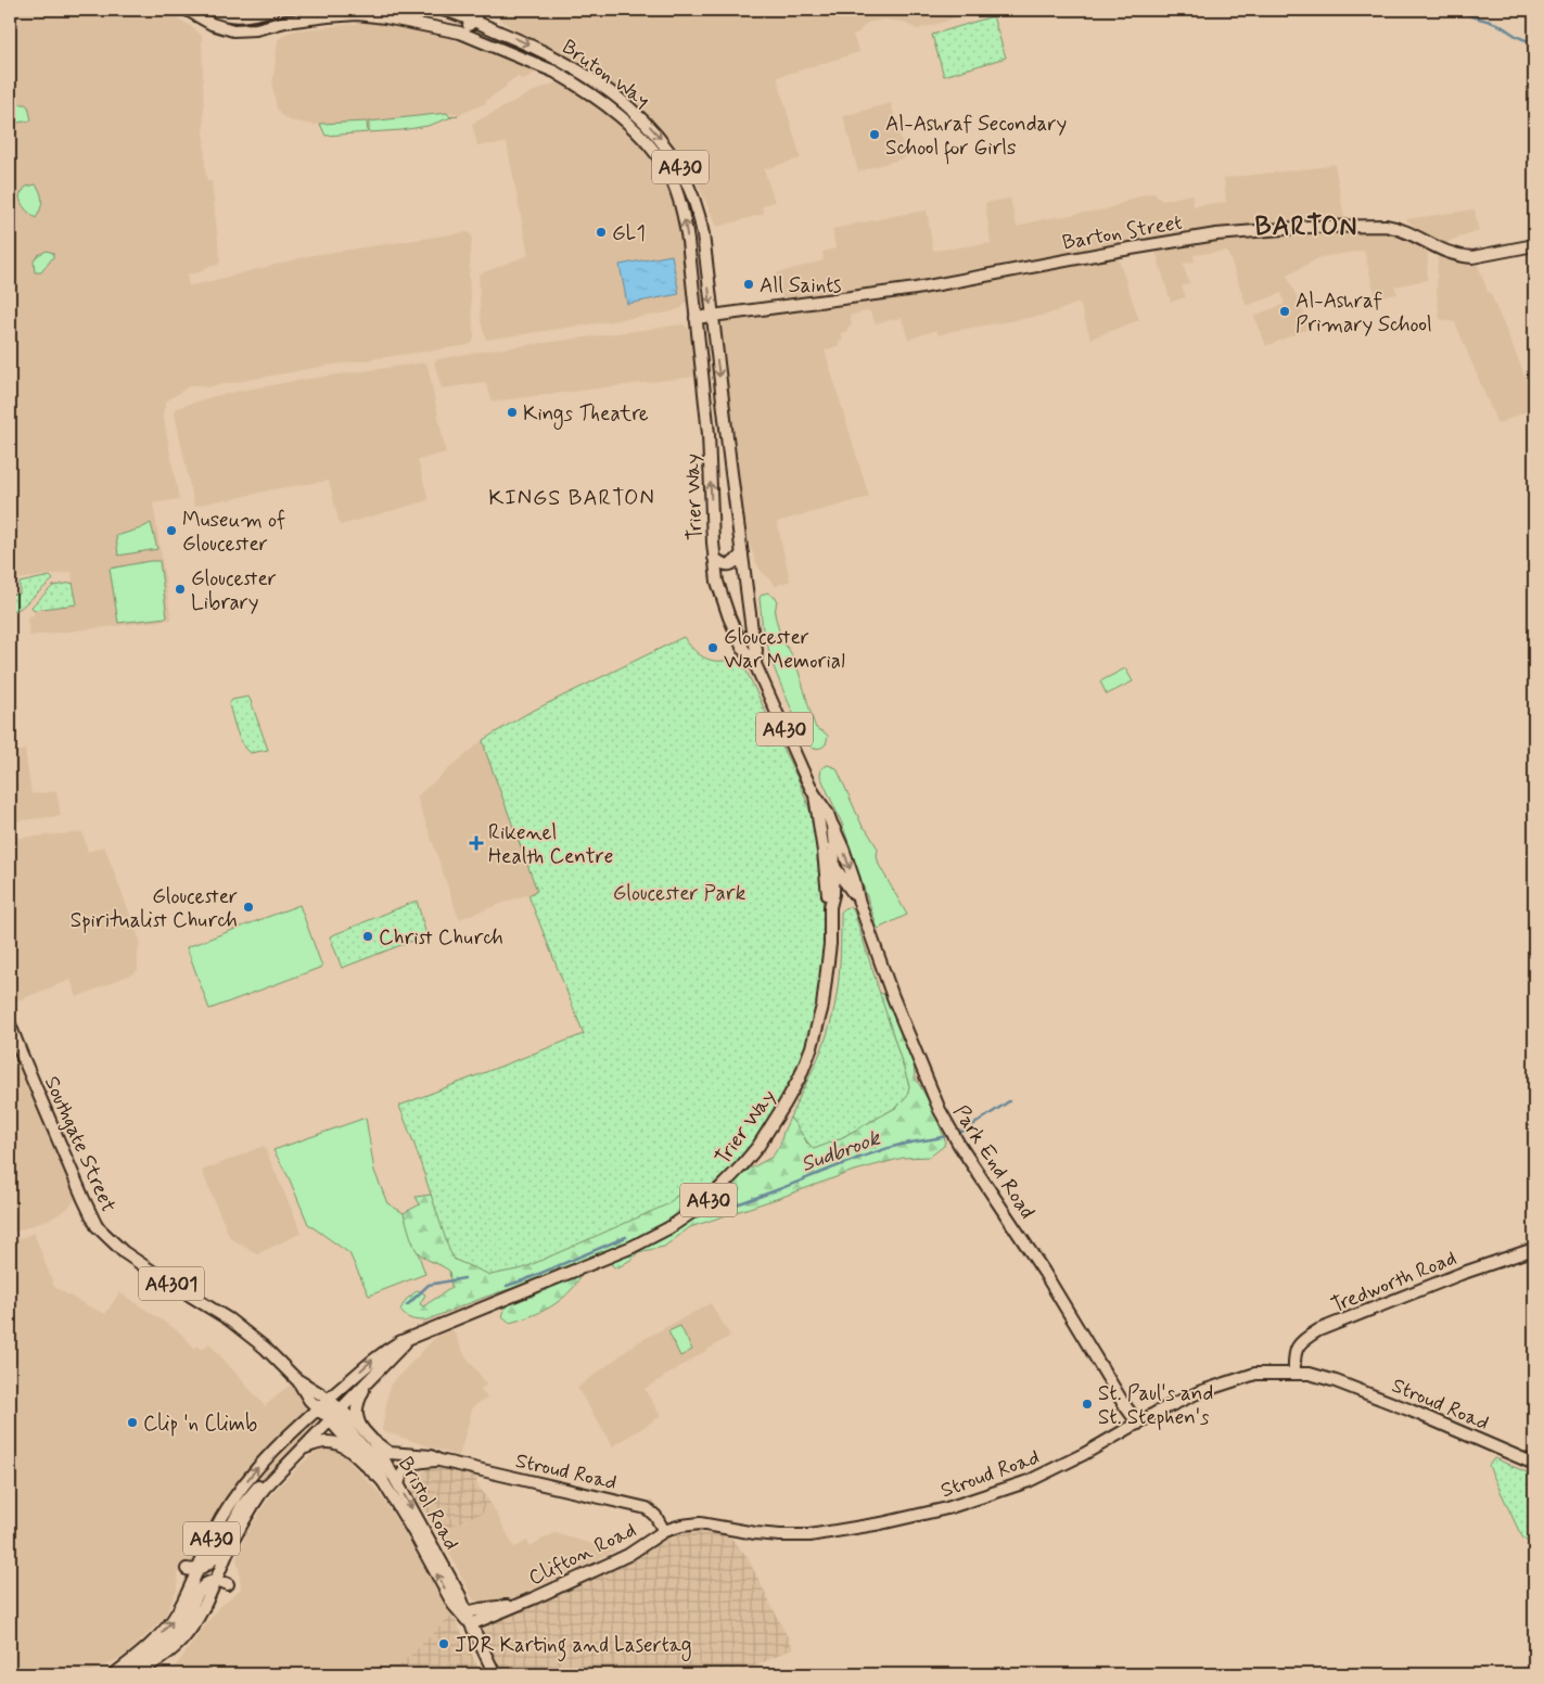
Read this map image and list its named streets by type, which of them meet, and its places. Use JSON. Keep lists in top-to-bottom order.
{
  "streets": {
    "main road": [
      "Bruton Way",
      "A430",
      "Barton Street",
      "Trier Way",
      "Southgate Street",
      "Park End Road",
      "Tredworth Road",
      "A4301",
      "Stroud Road",
      "Bristol Road",
      "Clifton Road"
    ]
  },
  "crossings": [
    ["Bruton Way", "Barton Street"],
    ["Bruton Way", "Trier Way"],
    ["A430", "Trier Way"],
    ["A430", "Southgate Street"],
    ["A430", "Bristol Road"],
    ["Barton Street", "Trier Way"],
    ["Trier Way", "Southgate Street"],
    ["Trier Way", "Bristol Road"],
    ["Southgate Street", "Bristol Road"],
    ["Park End Road", "Stroud Road"],
    ["Tredworth Road", "Stroud Road"],
    ["Stroud Road", "Bristol Road"],
    ["Stroud Road", "Clifton Road"],
    ["Bristol Road", "Clifton Road"]
  ],
  "districts": ["BARTON", "KINGS BARTON"],
  "water": ["Sudbrook"],
  "parks": ["Gloucester Park"],
  "places": {
    "other": [
      "Al-Ashraf Secondary School for Girls",
      "GL1",
      "All Saints",
      "Al-Ashraf Primary School",
      "Kings Theatre",
      "Museum of Gloucester",
      "Gloucester Library",
      "Gloucester War Memorial",
      "Gloucester Spiritualist Church",
      "Christ Church",
      "St. Paul's and St. Stephen's",
      "Clip 'n Climb",
      "JDR Karting and Lasertag"
    ],
    "health": ["Rikenel Health Centre"]
  }
}
